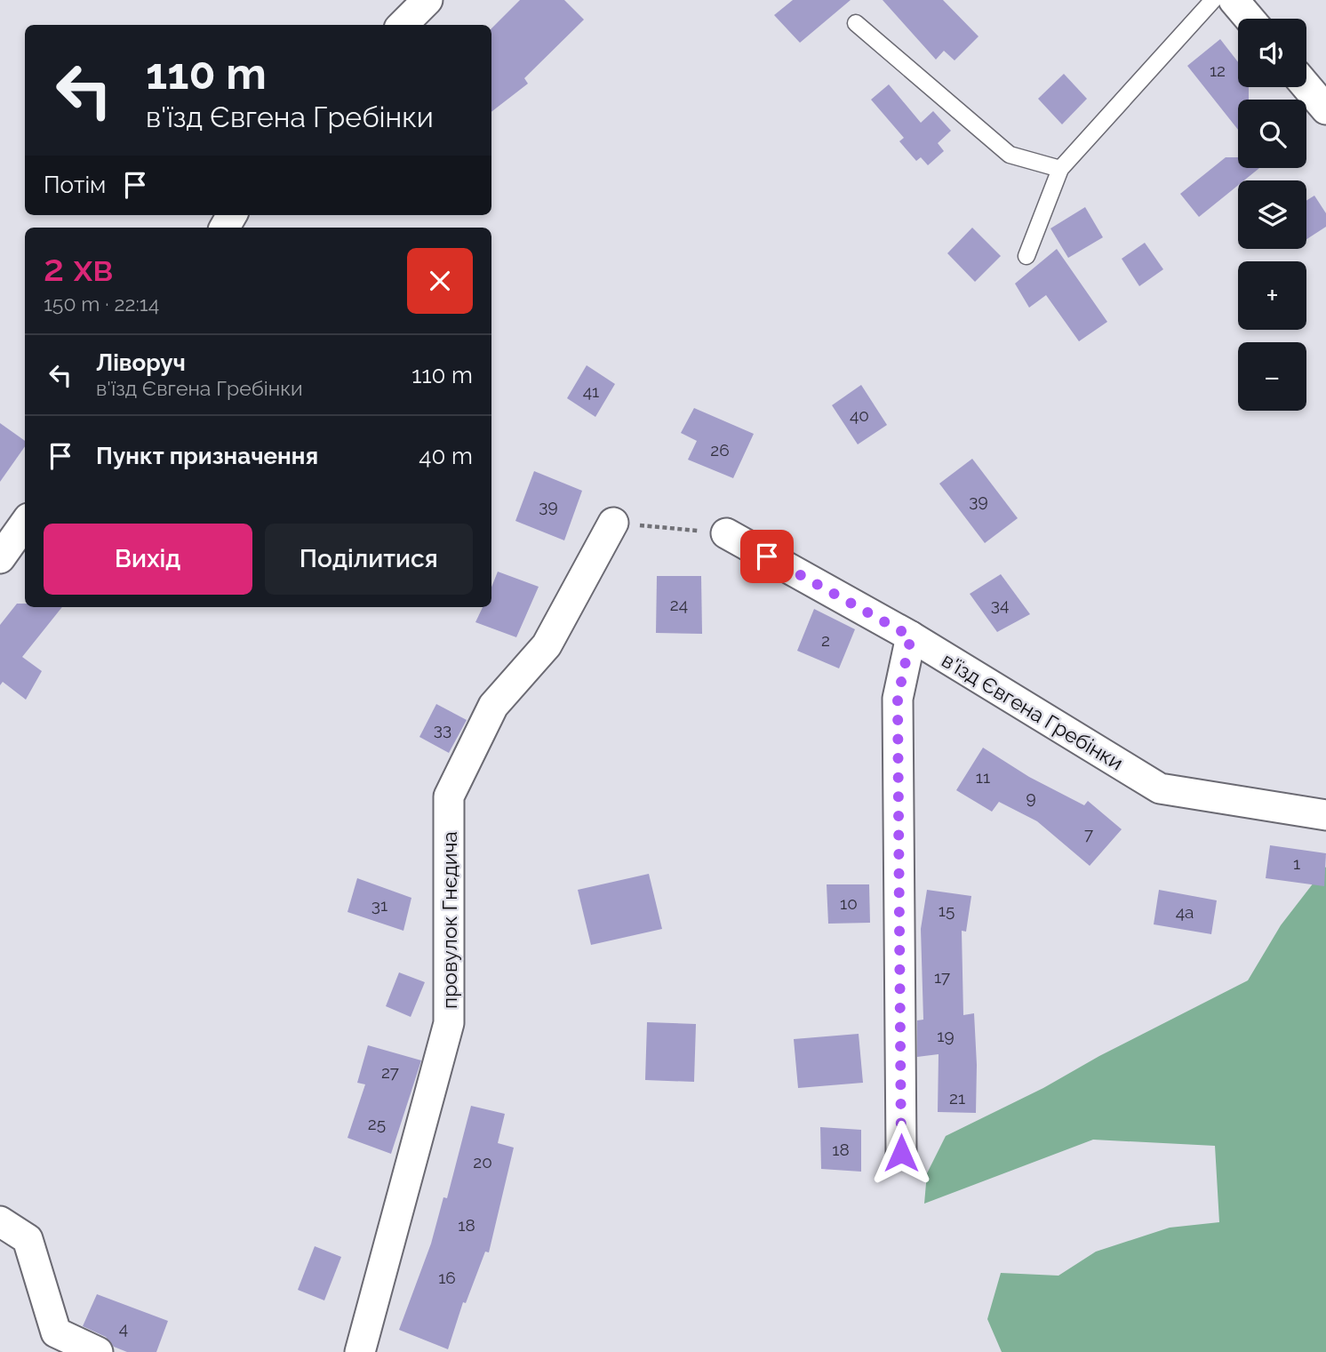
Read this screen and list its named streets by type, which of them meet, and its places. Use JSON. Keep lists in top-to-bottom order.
{
  "streets": {
    "street": ["в'їзд Євгена Гребінки", "провулок Гнєдича"]
  },
  "house_numbers": [
    "12",
    "41",
    "40",
    "26",
    "39",
    "39",
    "24",
    "34",
    "2",
    "33",
    "11",
    "9",
    "7",
    "1",
    "10",
    "31",
    "15",
    "4а",
    "17",
    "19",
    "27",
    "21",
    "25",
    "18",
    "20",
    "18",
    "16",
    "4"
  ],
  "page": {
    "map_buttons": ["+", "−"],
    "turn": ["110 m", "в'їзд Євгена Гребінки"],
    "then": "Потім",
    "heading": ["2 хв", "150 m · 22:14"],
    "list": [
      {
        "name": "Ліворуч",
        "note": "в'їзд Євгена Гребінки",
        "value": "110 m"
      },
      {
        "name": "Пункт призначення",
        "value": "40 m"
      }
    ],
    "buttons": ["Вихід", "Поділитися"]
  }
}
